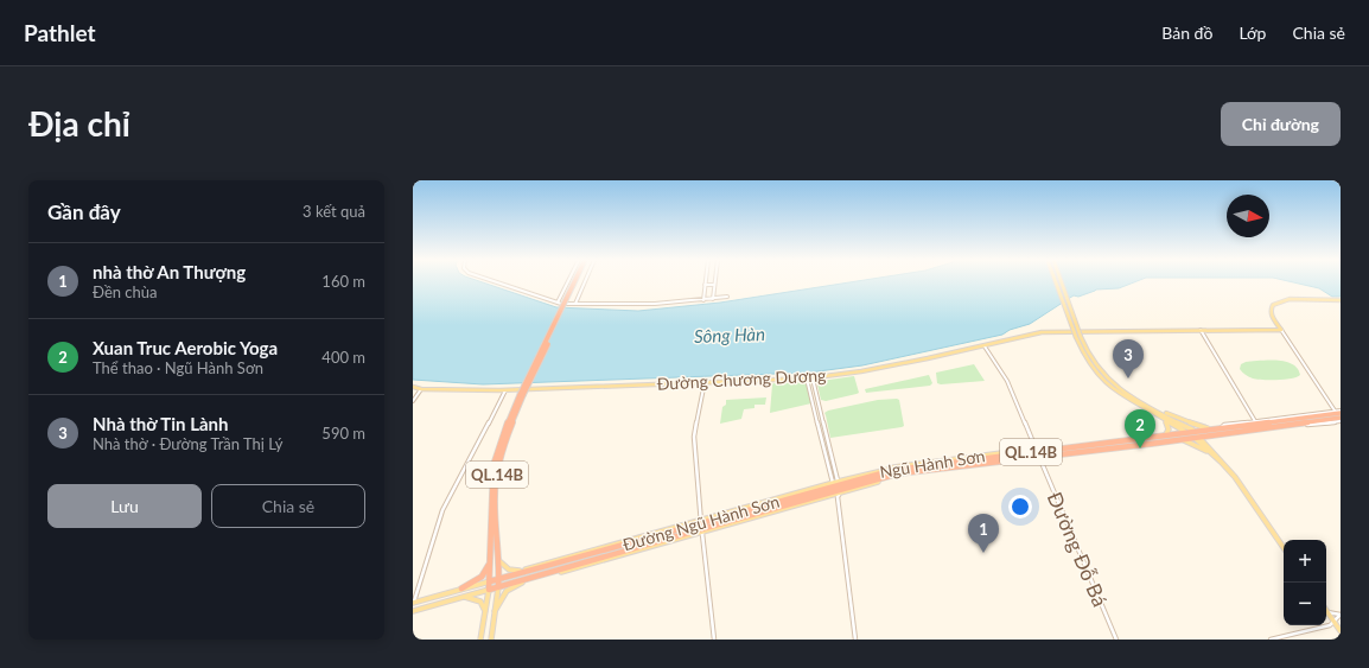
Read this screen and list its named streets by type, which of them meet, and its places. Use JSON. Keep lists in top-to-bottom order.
{
  "streets": {
    "highway": ["QL.14B", "Ngũ Hành Sơn", "Đường Ngũ Hành Sơn"],
    "main road": ["Đường Chương Dương"],
    "street": ["Đường Đỗ Bá"]
  },
  "crossings": [
    ["Đường Chương Dương", "Đường Đỗ Bá"],
    ["QL.14B", "Ngũ Hành Sơn"],
    ["QL.14B", "Đường Ngũ Hành Sơn"],
    ["QL.14B", "Đường Đỗ Bá"],
    ["Ngũ Hành Sơn", "Đường Ngũ Hành Sơn"],
    ["Ngũ Hành Sơn", "Đường Đỗ Bá"]
  ],
  "water": ["Sông Hàn"],
  "north": "right",
  "page": {
    "header": "Pathlet",
    "nav": ["Bản đồ", "Lớp", "Chia sẻ"],
    "buttons": [
      "Chỉ đường",
      ["Lưu", "Chia sẻ"]
    ],
    "title": "Địa chỉ",
    "heading": ["Gần đây", "3 kết quả"],
    "list": [
      {
        "mark": "1",
        "name": "nhà thờ An Thượng",
        "note": "Đền chùa",
        "value": "160 m"
      },
      {
        "mark": "2",
        "name": "Xuan Truc Aerobic Yoga",
        "note": "Thể thao · Ngũ Hành Sơn",
        "value": "400 m"
      },
      {
        "mark": "3",
        "name": "Nhà thờ Tin Lành",
        "note": "Nhà thờ · Đường Trần Thị Lý",
        "value": "590 m"
      }
    ],
    "pins": ["3", "2", "1"],
    "map_buttons": ["+", "−"]
  }
}
